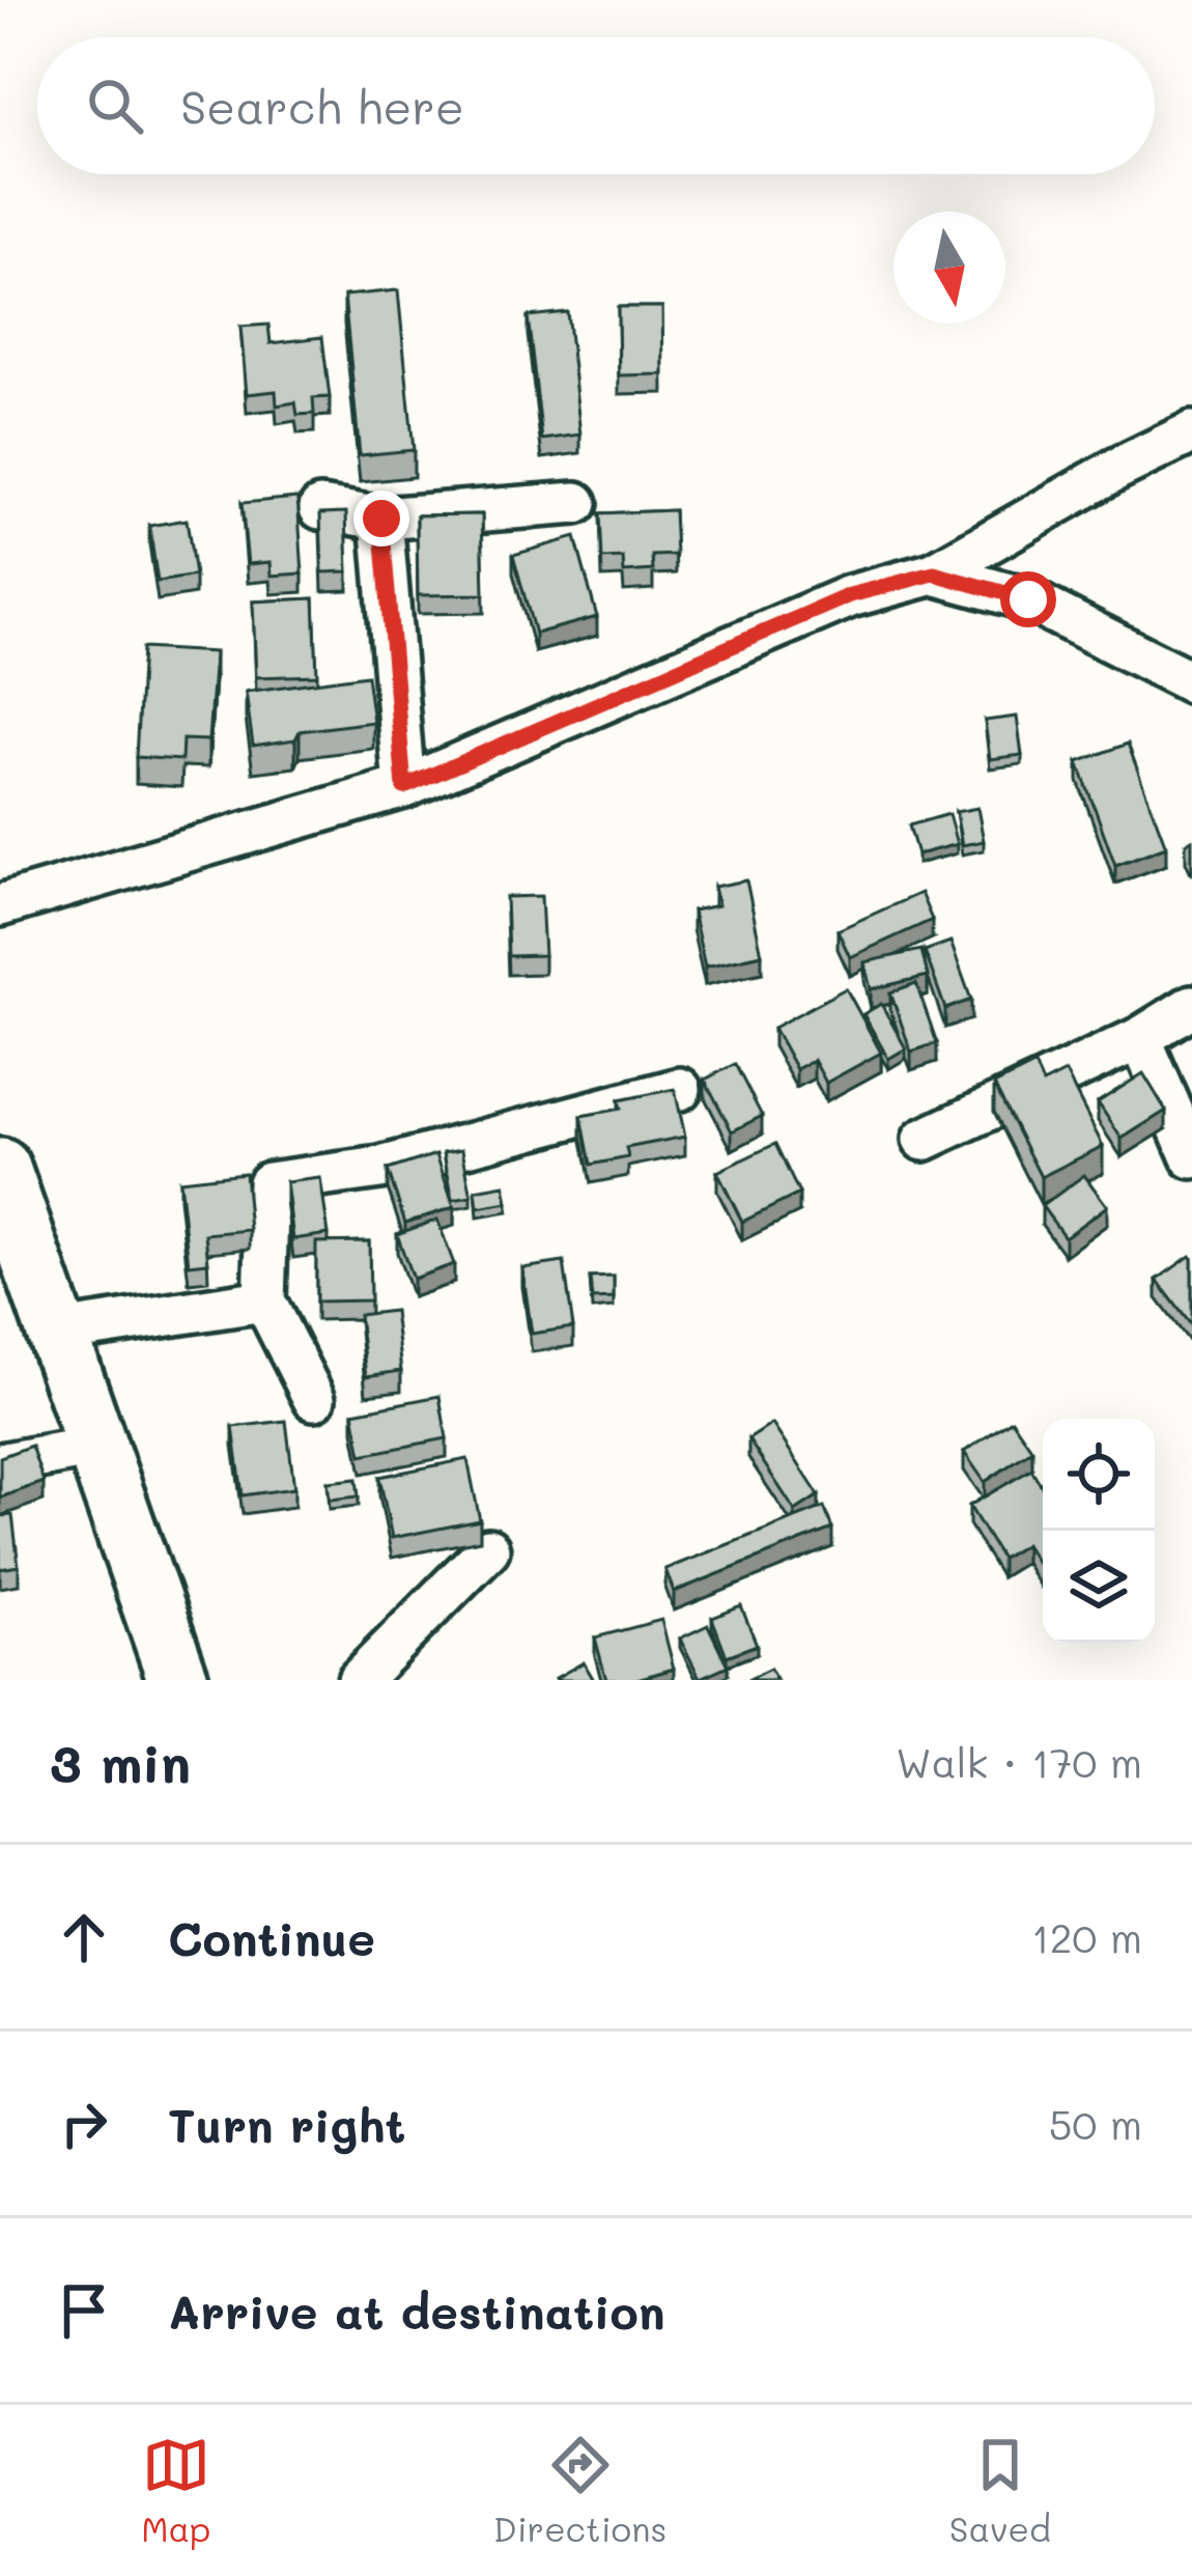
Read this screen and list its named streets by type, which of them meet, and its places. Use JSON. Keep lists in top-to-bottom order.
{
  "north": "bottom",
  "page": {
    "search": "Search here",
    "heading": ["3 min", "Walk · 170 m"],
    "list": [
      ["Continue", "120 m"],
      ["Turn right", "50 m"],
      "Arrive at destination"
    ],
    "nav": ["Map", "Directions", "Saved"]
  }
}
